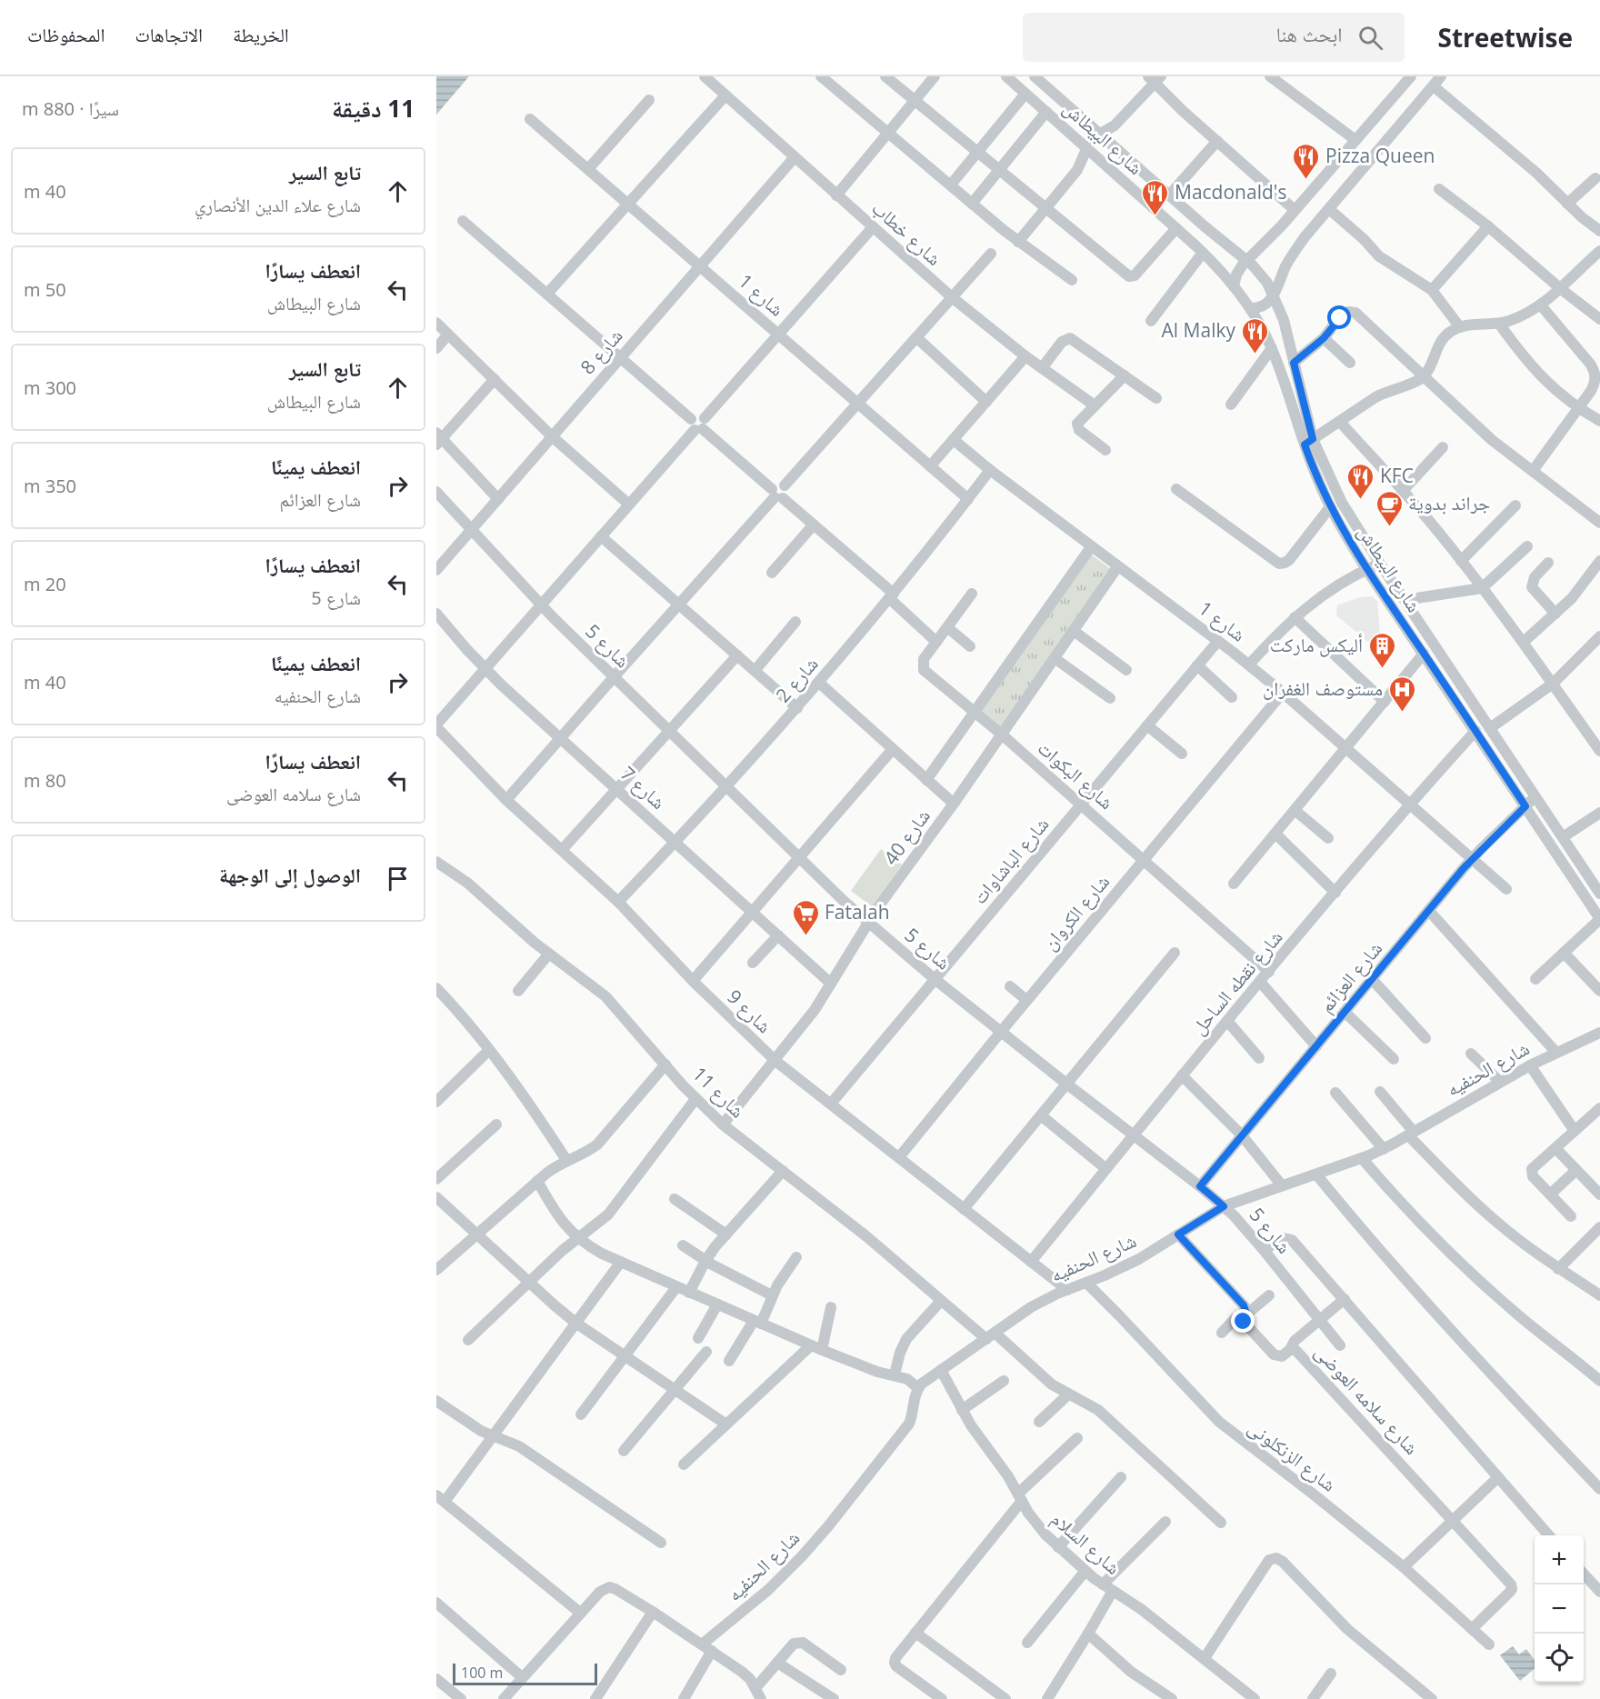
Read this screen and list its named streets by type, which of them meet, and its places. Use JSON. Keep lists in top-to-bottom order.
{
  "streets": {
    "street": [
      "شارع البيطاش",
      "شارع خطاب",
      "شارع 1",
      "شارع 8",
      "شارع 5",
      "شارع 2",
      "شارع البكوات",
      "شارع 7",
      "شارع 40",
      "شارع الباشاوات",
      "شارع الكروان",
      "شارع العزائم",
      "شارع نقطه الساحل",
      "شارع 9",
      "شارع الحنفيه",
      "شارع 11",
      "شارع سلامه العوضى",
      "شارع الزنكلونى",
      "شارع السلام"
    ]
  },
  "crossings": [
    ["شارع البيطاش", "شارع العزائم"],
    ["شارع البيطاش", "شارع نقطه الساحل"],
    ["شارع خطاب", "شارع 8"],
    ["شارع 1", "شارع 8"],
    ["شارع 1", "شارع 2"],
    ["شارع 1", "شارع 40"],
    ["شارع 1", "شارع الباشاوات"],
    ["شارع 1", "شارع الكروان"],
    ["شارع 1", "شارع العزائم"],
    ["شارع 1", "شارع نقطه الساحل"],
    ["شارع 8", "شارع 5"],
    ["شارع 5", "شارع 2"],
    ["شارع 5", "شارع 40"],
    ["شارع 5", "شارع الباشاوات"],
    ["شارع 5", "شارع الكروان"],
    ["شارع 5", "شارع العزائم"],
    ["شارع 5", "شارع نقطه الساحل"],
    ["شارع 5", "شارع الحنفيه"],
    ["شارع 2", "شارع 7"],
    ["شارع 2", "شارع 9"],
    ["شارع البكوات", "شارع 40"],
    ["شارع البكوات", "شارع الباشاوات"],
    ["شارع البكوات", "شارع الكروان"],
    ["شارع البكوات", "شارع نقطه الساحل"],
    ["شارع 7", "شارع 40"],
    ["شارع 40", "شارع 9"],
    ["شارع 40", "شارع 11"],
    ["شارع الباشاوات", "شارع 9"],
    ["شارع الكروان", "شارع 9"],
    ["شارع نقطه الساحل", "شارع 9"],
    ["شارع 9", "شارع الحنفيه"],
    ["شارع الحنفيه", "شارع 11"],
    ["شارع الحنفيه", "شارع سلامه العوضى"],
    ["شارع الحنفيه", "شارع الزنكلونى"],
    ["شارع الحنفيه", "شارع السلام"],
    ["شارع سلامه العوضى", "شارع الزنكلونى"]
  ],
  "places": {
    "restaurant": [
      "Pizza Queen",
      "Macdonald's",
      "Al Malky",
      "KFC"
    ],
    "cafe": ["جراند بدوية"],
    "building": ["أليكس ماركت"],
    "hospital": ["مستوصف الغفران"],
    "supermarket": ["Fatalah"]
  },
  "scale_bar": "100 m",
  "page": {
    "header": "Streetwise",
    "search": "ابحث هنا",
    "nav": ["الخريطة", "الاتجاهات", "المحفوظات"],
    "heading": ["11 دقيقة", "سيرًا · 880 m"],
    "list": [
      ["تابع السير", "شارع علاء الدين الأنصاري", "40 m"],
      ["انعطف يسارًا", "شارع البيطاش", "50 m"],
      ["تابع السير", "شارع البيطاش", "300 m"],
      ["انعطف يمينًا", "شارع العزائم", "350 m"],
      ["انعطف يسارًا", "شارع 5", "20 m"],
      ["انعطف يمينًا", "شارع الحنفيه", "40 m"],
      ["انعطف يسارًا", "شارع سلامه العوضى", "80 m"],
      "الوصول إلى الوجهة"
    ],
    "map_buttons": ["+", "−"],
    "scale": "100 m"
  }
}
